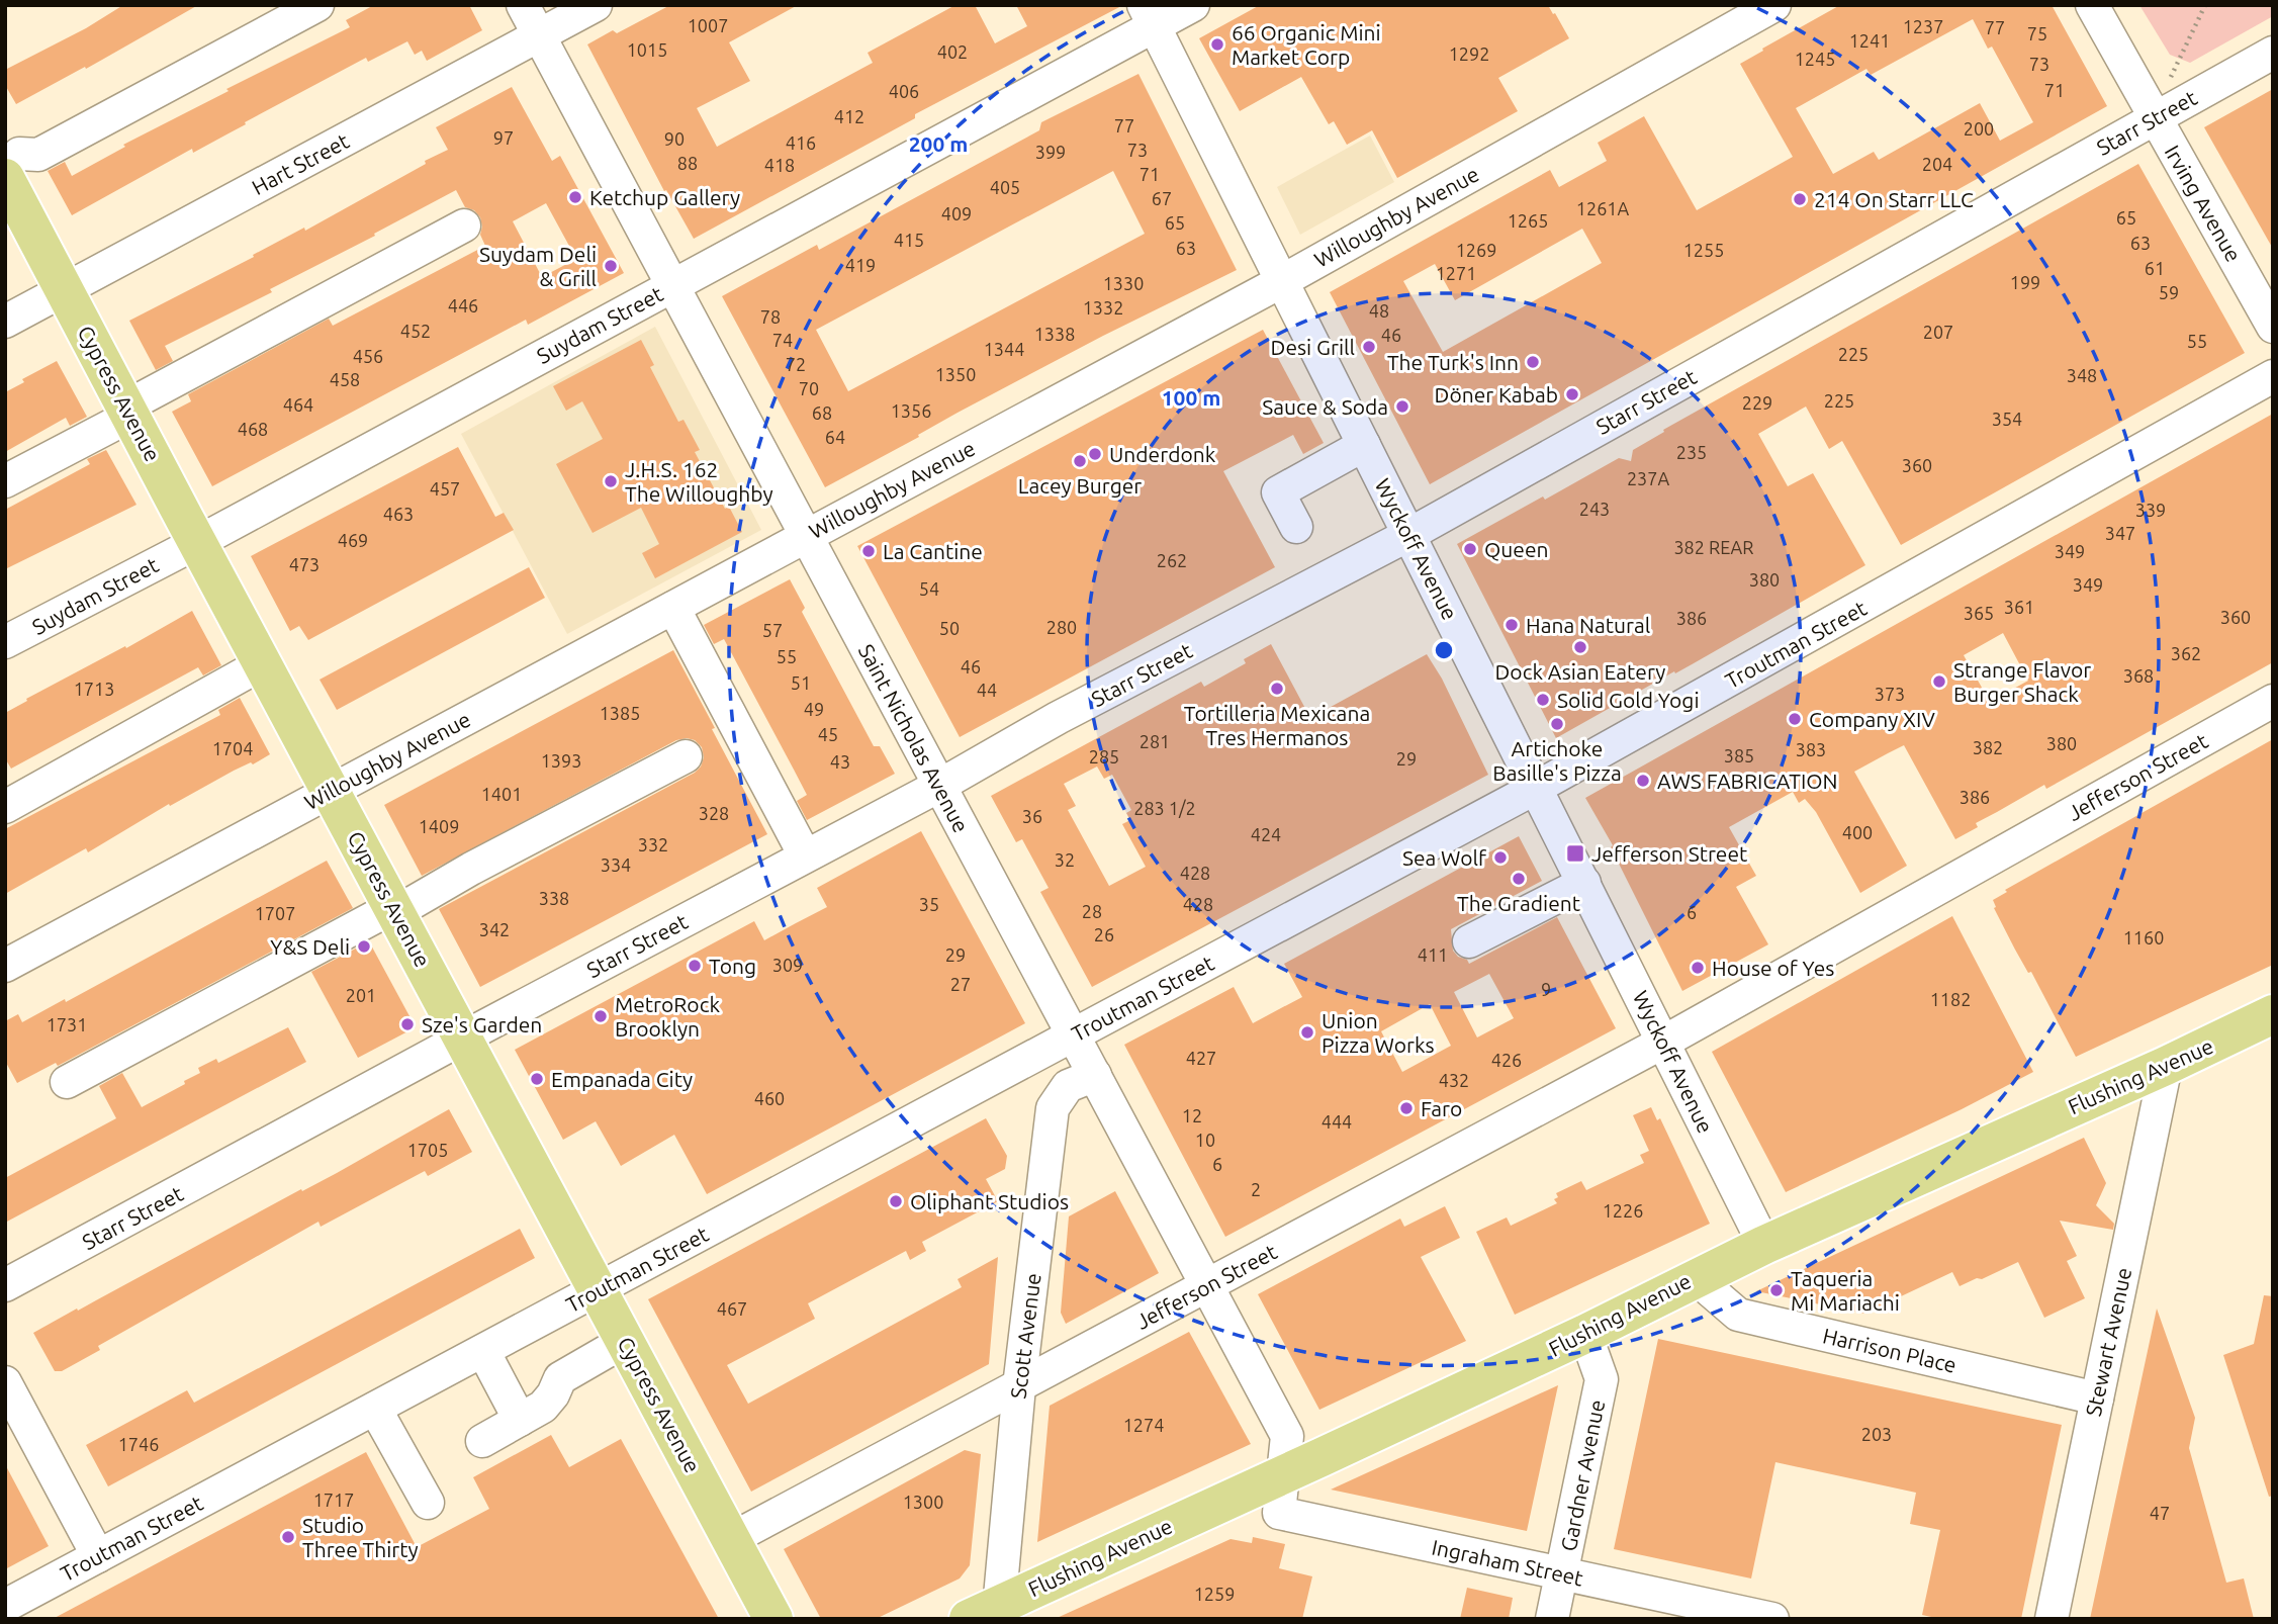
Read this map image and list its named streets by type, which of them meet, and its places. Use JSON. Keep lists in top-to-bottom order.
{
  "streets": {
    "main road": ["Cypress Avenue", "Flushing Avenue"],
    "street": [
      "Starr Street",
      "Hart Street",
      "Irving Avenue",
      "Willoughby Avenue",
      "Suydam Street",
      "Wyckoff Avenue",
      "Troutman Street",
      "Saint Nicholas Avenue",
      "Jefferson Street",
      "Scott Avenue",
      "Stewart Avenue",
      "Harrison Place",
      "Gardner Avenue",
      "Ingraham Street"
    ]
  },
  "crossings": [
    ["Starr Street", "Irving Avenue"],
    ["Starr Street", "Cypress Avenue"],
    ["Starr Street", "Wyckoff Avenue"],
    ["Starr Street", "Saint Nicholas Avenue"],
    ["Hart Street", "Cypress Avenue"],
    ["Hart Street", "Saint Nicholas Avenue"],
    ["Willoughby Avenue", "Cypress Avenue"],
    ["Willoughby Avenue", "Wyckoff Avenue"],
    ["Willoughby Avenue", "Saint Nicholas Avenue"],
    ["Suydam Street", "Cypress Avenue"],
    ["Suydam Street", "Wyckoff Avenue"],
    ["Suydam Street", "Saint Nicholas Avenue"],
    ["Cypress Avenue", "Troutman Street"],
    ["Cypress Avenue", "Jefferson Street"],
    ["Wyckoff Avenue", "Troutman Street"],
    ["Wyckoff Avenue", "Jefferson Street"],
    ["Wyckoff Avenue", "Flushing Avenue"],
    ["Troutman Street", "Saint Nicholas Avenue"],
    ["Saint Nicholas Avenue", "Jefferson Street"],
    ["Saint Nicholas Avenue", "Flushing Avenue"],
    ["Saint Nicholas Avenue", "Scott Avenue"],
    ["Saint Nicholas Avenue", "Ingraham Street"],
    ["Jefferson Street", "Scott Avenue"],
    ["Flushing Avenue", "Scott Avenue"],
    ["Flushing Avenue", "Stewart Avenue"],
    ["Flushing Avenue", "Harrison Place"],
    ["Flushing Avenue", "Gardner Avenue"],
    ["Flushing Avenue", "Ingraham Street"],
    ["Stewart Avenue", "Harrison Place"],
    ["Gardner Avenue", "Ingraham Street"]
  ],
  "places": {
    "other": [
      "66 Organic Mini Market Corp",
      "Ketchup Gallery",
      "214 On Starr LLC",
      "Suydam Deli & Grill",
      "Desi Grill",
      "The Turk's Inn",
      "Döner Kabab",
      "Sauce & Soda",
      "Underdonk",
      "Lacey Burger",
      "J.H.S. 162 The Willoughby",
      "Queen",
      "La Cantine",
      "Hana Natural",
      "Dock Asian Eatery",
      "Strange Flavor Burger Shack",
      "Tortilleria Mexicana Tres Hermanos",
      "Solid Gold Yogi",
      "Company XIV",
      "Artichoke Basille's Pizza",
      "AWS FABRICATION",
      "Sea Wolf",
      "The Gradient",
      "Y&S Deli",
      "Tong",
      "House of Yes",
      "MetroRock Brooklyn",
      "Sze's Garden",
      "Union Pizza Works",
      "Empanada City",
      "Faro",
      "Oliphant Studios",
      "Taqueria Mi Mariachi",
      "Studio Three Thirty"
    ],
    "transit": ["Jefferson Street"]
  },
  "house_numbers": [
    "1007",
    "1237",
    "77",
    "75",
    "1241",
    "1015",
    "402",
    "1292",
    "1245",
    "73",
    "71",
    "406",
    "412",
    "77",
    "200",
    "97",
    "90",
    "416",
    "73",
    "399",
    "88",
    "204",
    "418",
    "71",
    "405",
    "67",
    "1261A",
    "409",
    "65",
    "1265",
    "65",
    "415",
    "63",
    "63",
    "1269",
    "1255",
    "419",
    "61",
    "1271",
    "199",
    "1330",
    "59",
    "446",
    "1332",
    "48",
    "78",
    "452",
    "207",
    "1338",
    "46",
    "74",
    "55",
    "1344",
    "225",
    "456",
    "72",
    "1350",
    "348",
    "458",
    "70",
    "225",
    "229",
    "464",
    "1356",
    "68",
    "354",
    "468",
    "64",
    "235",
    "360",
    "237A",
    "457",
    "243",
    "339",
    "463",
    "347",
    "469",
    "382 REAR",
    "349",
    "262",
    "473",
    "380",
    "349",
    "54",
    "361",
    "365",
    "360",
    "386",
    "280",
    "50",
    "57",
    "362",
    "55",
    "46",
    "368",
    "51",
    "1713",
    "44",
    "373",
    "49",
    "1385",
    "45",
    "281",
    "380",
    "382",
    "1704",
    "383",
    "385",
    "285",
    "29",
    "1393",
    "43",
    "1401",
    "386",
    "283 1/2",
    "328",
    "36",
    "1409",
    "400",
    "424",
    "332",
    "32",
    "334",
    "428",
    "338",
    "35",
    "428",
    "28",
    "6",
    "1707",
    "342",
    "26",
    "1160",
    "29",
    "411",
    "309",
    "27",
    "9",
    "201",
    "1182",
    "1731",
    "427",
    "426",
    "432",
    "460",
    "12",
    "444",
    "10",
    "1705",
    "6",
    "2",
    "1226",
    "467",
    "1274",
    "203",
    "1746",
    "1717",
    "1300",
    "47",
    "1259"
  ],
  "rings": ["200 m", "100 m"]
}
